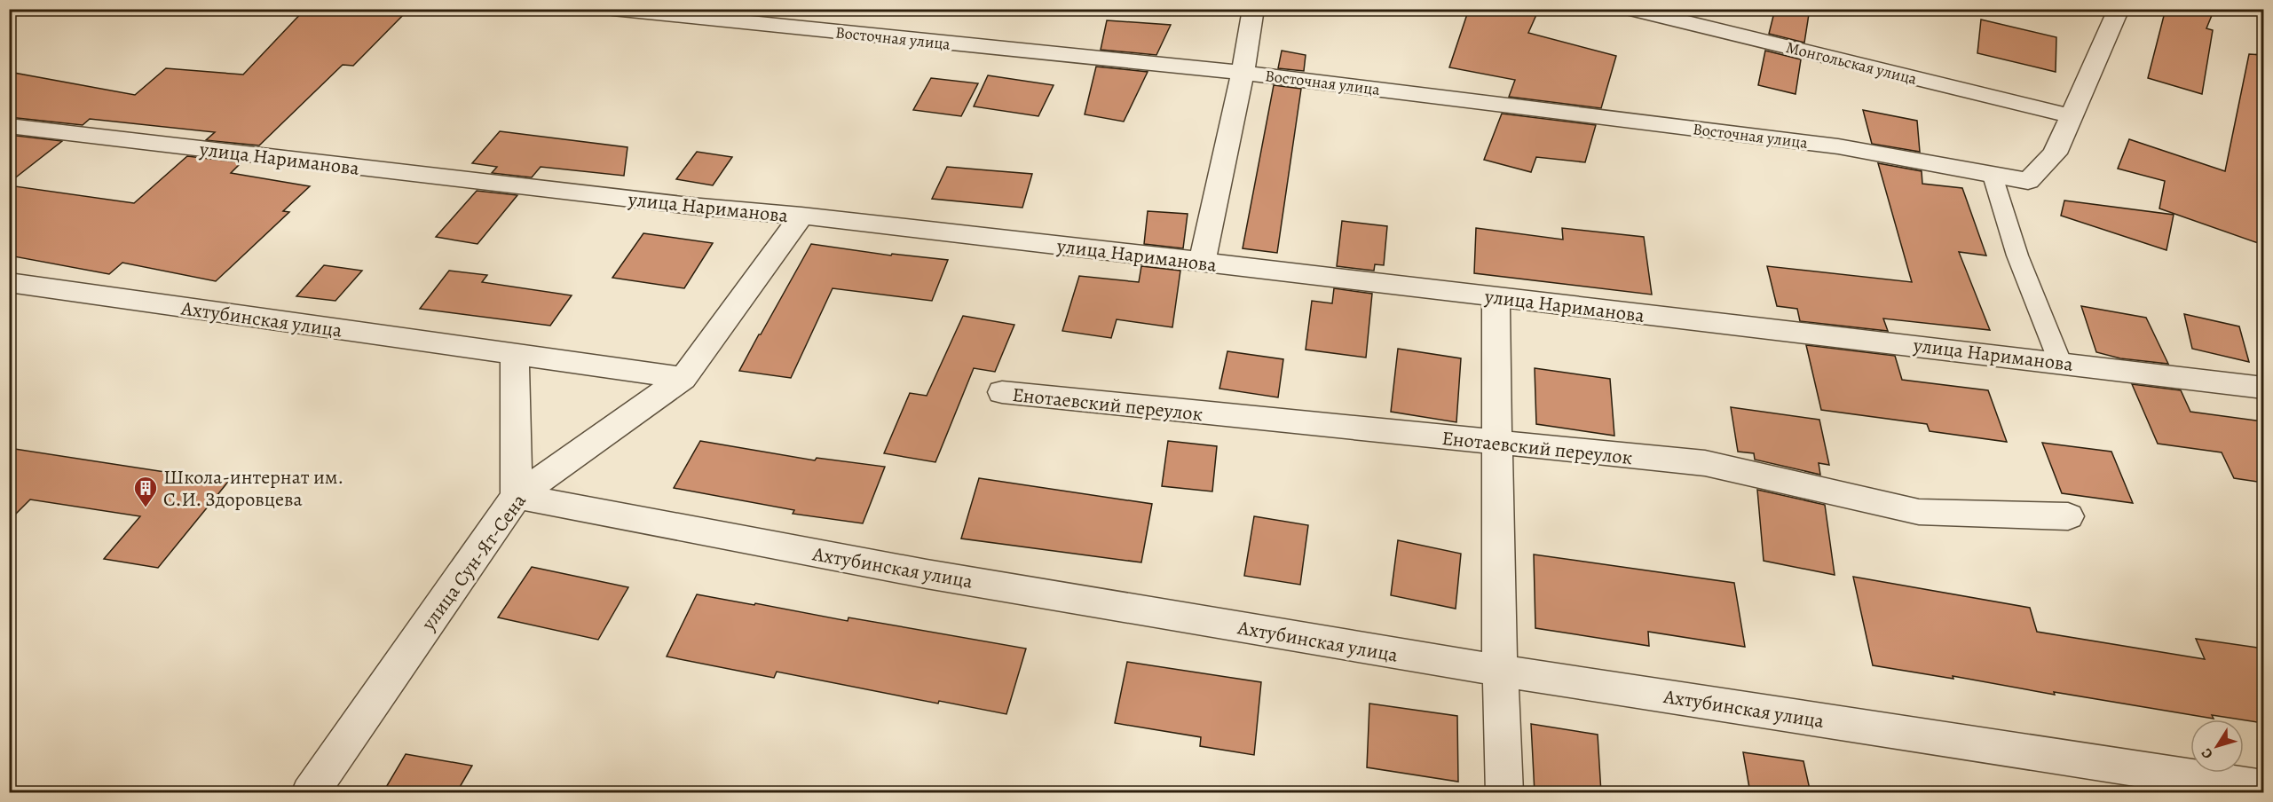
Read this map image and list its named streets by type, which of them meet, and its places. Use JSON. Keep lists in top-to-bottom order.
{
  "streets": {
    "street": [
      "Восточная улица",
      "Монгольская улица",
      "улица Нариманова",
      "Ахтубинская улица",
      "Енотаевский переулок",
      "улица Сун-Ят-Сена"
    ]
  },
  "crossings": [
    ["Восточная улица", "Монгольская улица"],
    ["улица Нариманова", "улица Сун-Ят-Сена"],
    ["Ахтубинская улица", "улица Сун-Ят-Сена"]
  ],
  "places": {
    "building": ["Школа-интернат им. С.И. Здоровцева"]
  },
  "north": "bottom left"
}
